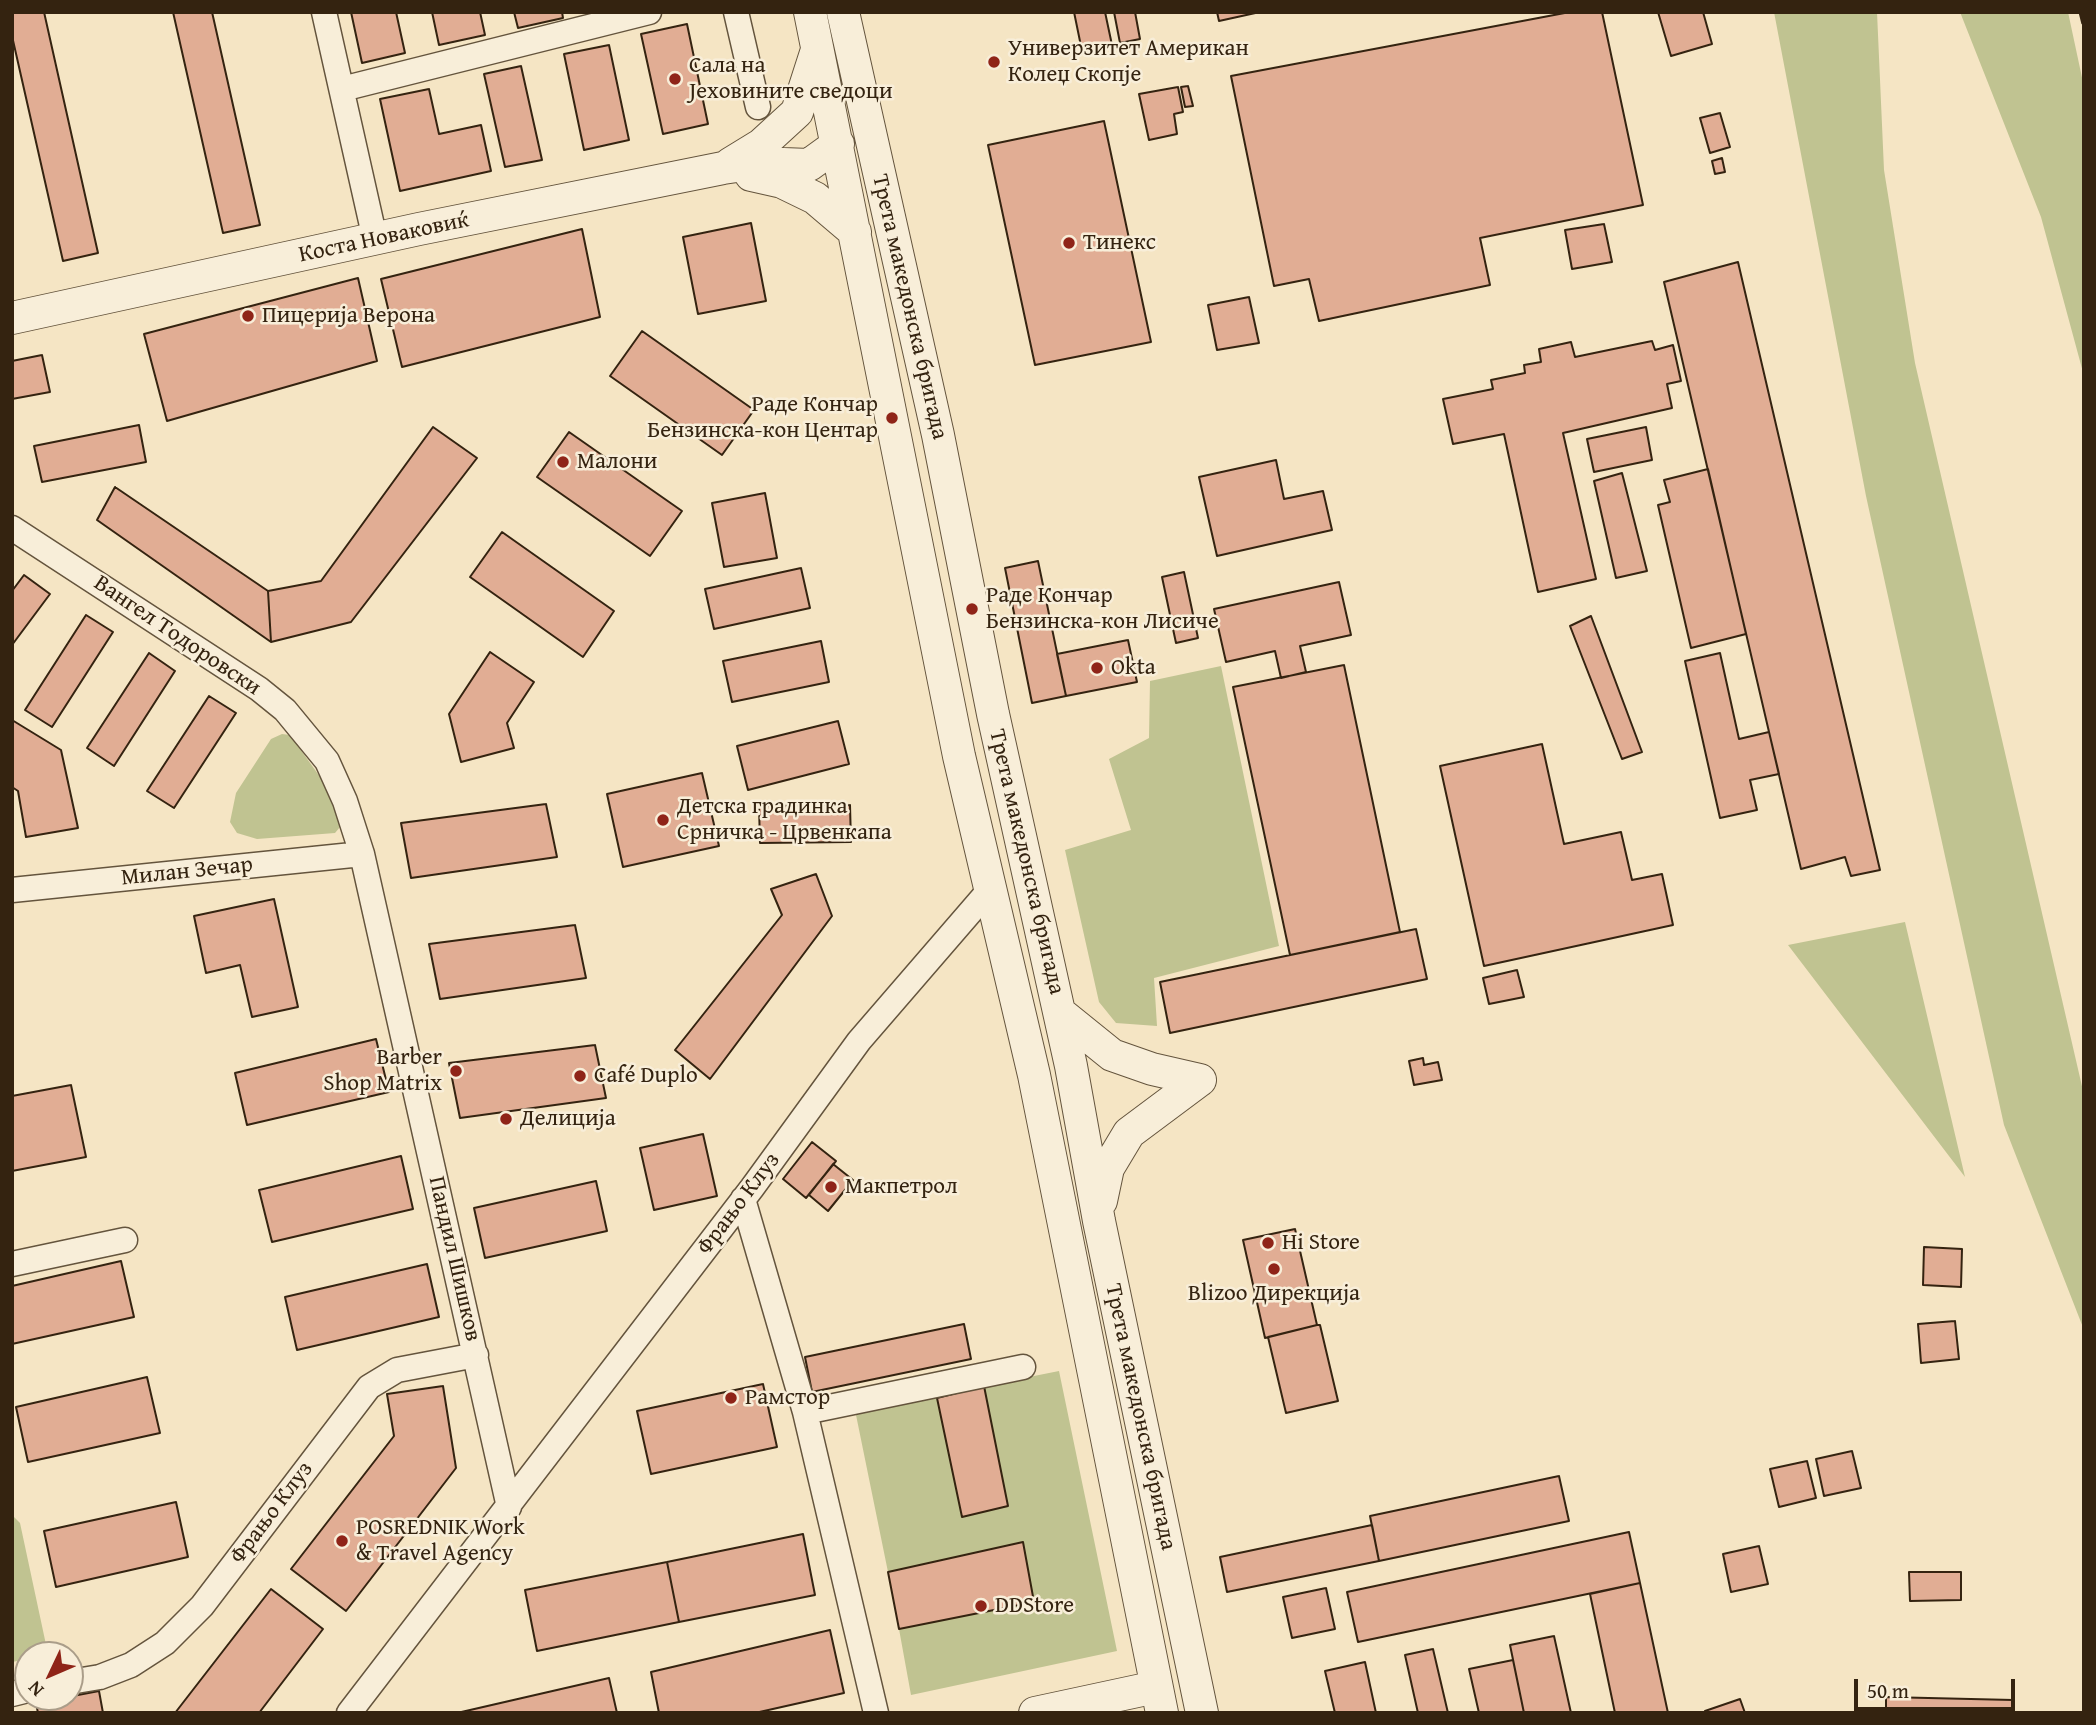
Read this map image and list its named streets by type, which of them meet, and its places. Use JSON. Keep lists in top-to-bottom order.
{
  "streets": {
    "street": [
      "Коста Новаковиќ",
      "Трета македонска бригада",
      "Вангел Тодоровски",
      "Милан Зечар",
      "Фрањо Клуз",
      "Пандил Шишков"
    ]
  },
  "crossings": [
    ["Коста Новаковиќ", "Трета македонска бригада"],
    ["Трета македонска бригада", "Фрањо Клуз"],
    ["Вангел Тодоровски", "Пандил Шишков"],
    ["Милан Зечар", "Пандил Шишков"],
    ["Фрањо Клуз", "Пандил Шишков"]
  ],
  "places": [
    "Универзитет Американ Колеџ Скопје",
    "Сала на Јеховините сведоци",
    "Тинекс",
    "Пицерија Верона",
    "Раде Кончар Бензинска-кон Центар",
    "Малони",
    "Раде Кончар Бензинска-кон Лисиче",
    "Okta",
    "Детска градинка Срничка - Црвенкапа",
    "Barber Shop Matrix",
    "Café Duplo",
    "Делиција",
    "Макпетрол",
    "Hi Store",
    "Blizoo Дирекција",
    "Рамстор",
    "POSREDNIK Work & Travel Agency",
    "DDStore"
  ],
  "scale_bar": "50 m",
  "north": "bottom left"
}
